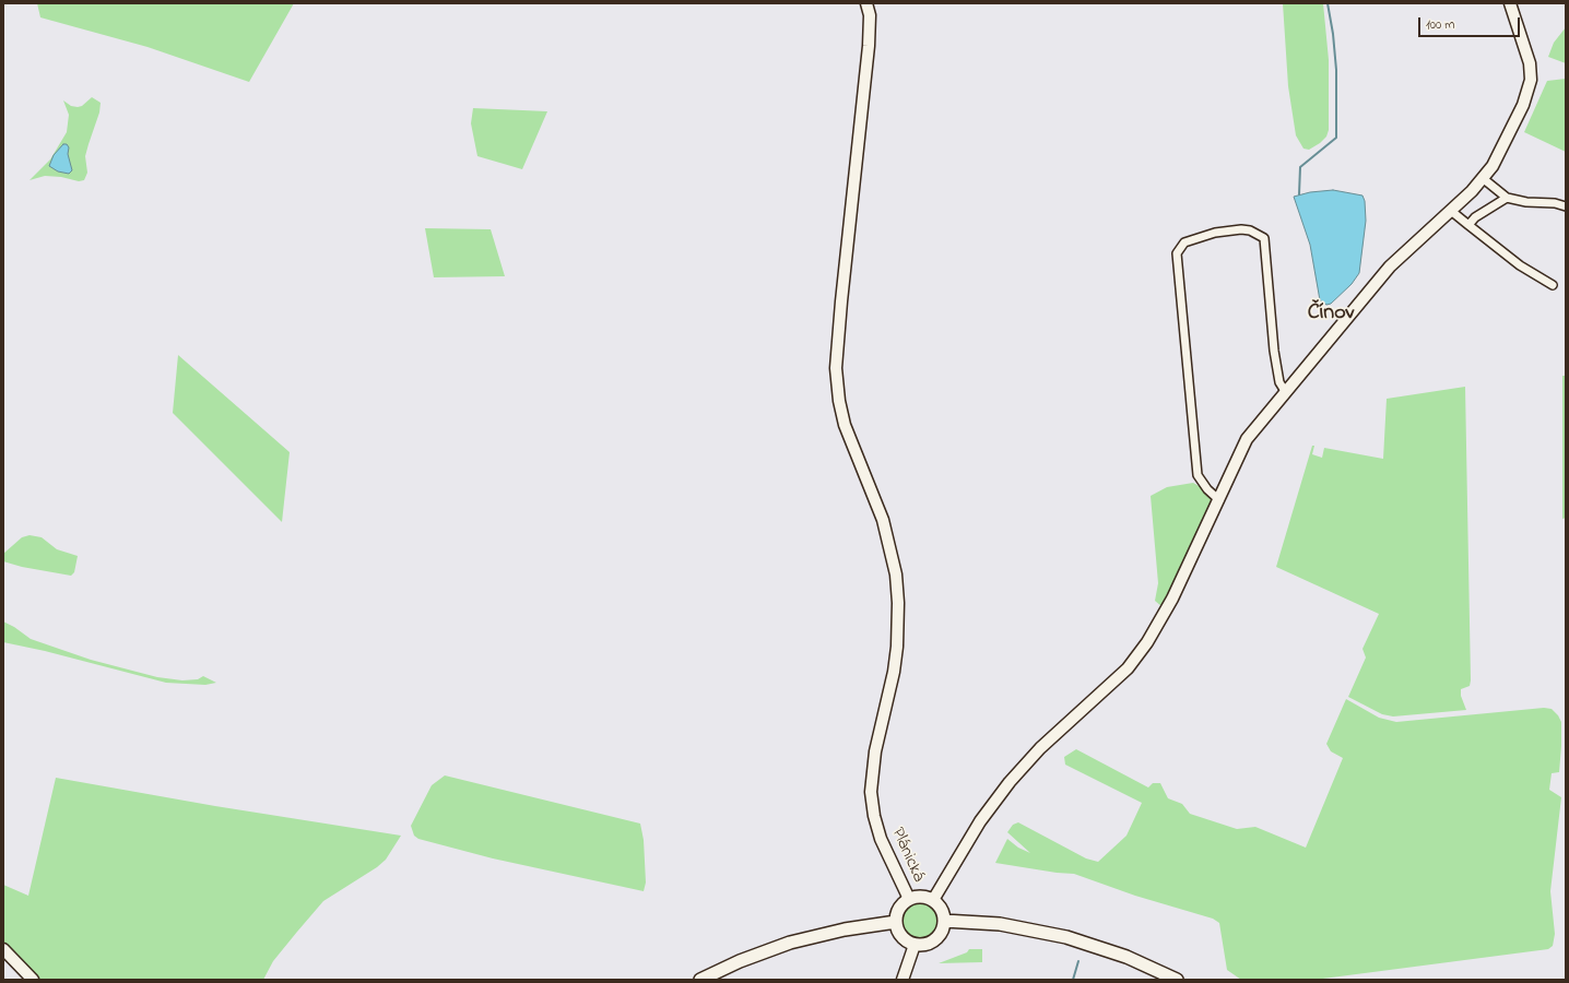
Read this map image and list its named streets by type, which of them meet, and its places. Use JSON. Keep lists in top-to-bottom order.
{
  "streets": {
    "street": ["Plánická"]
  },
  "districts": ["Čínov"],
  "scale_bar": "100 m"
}
